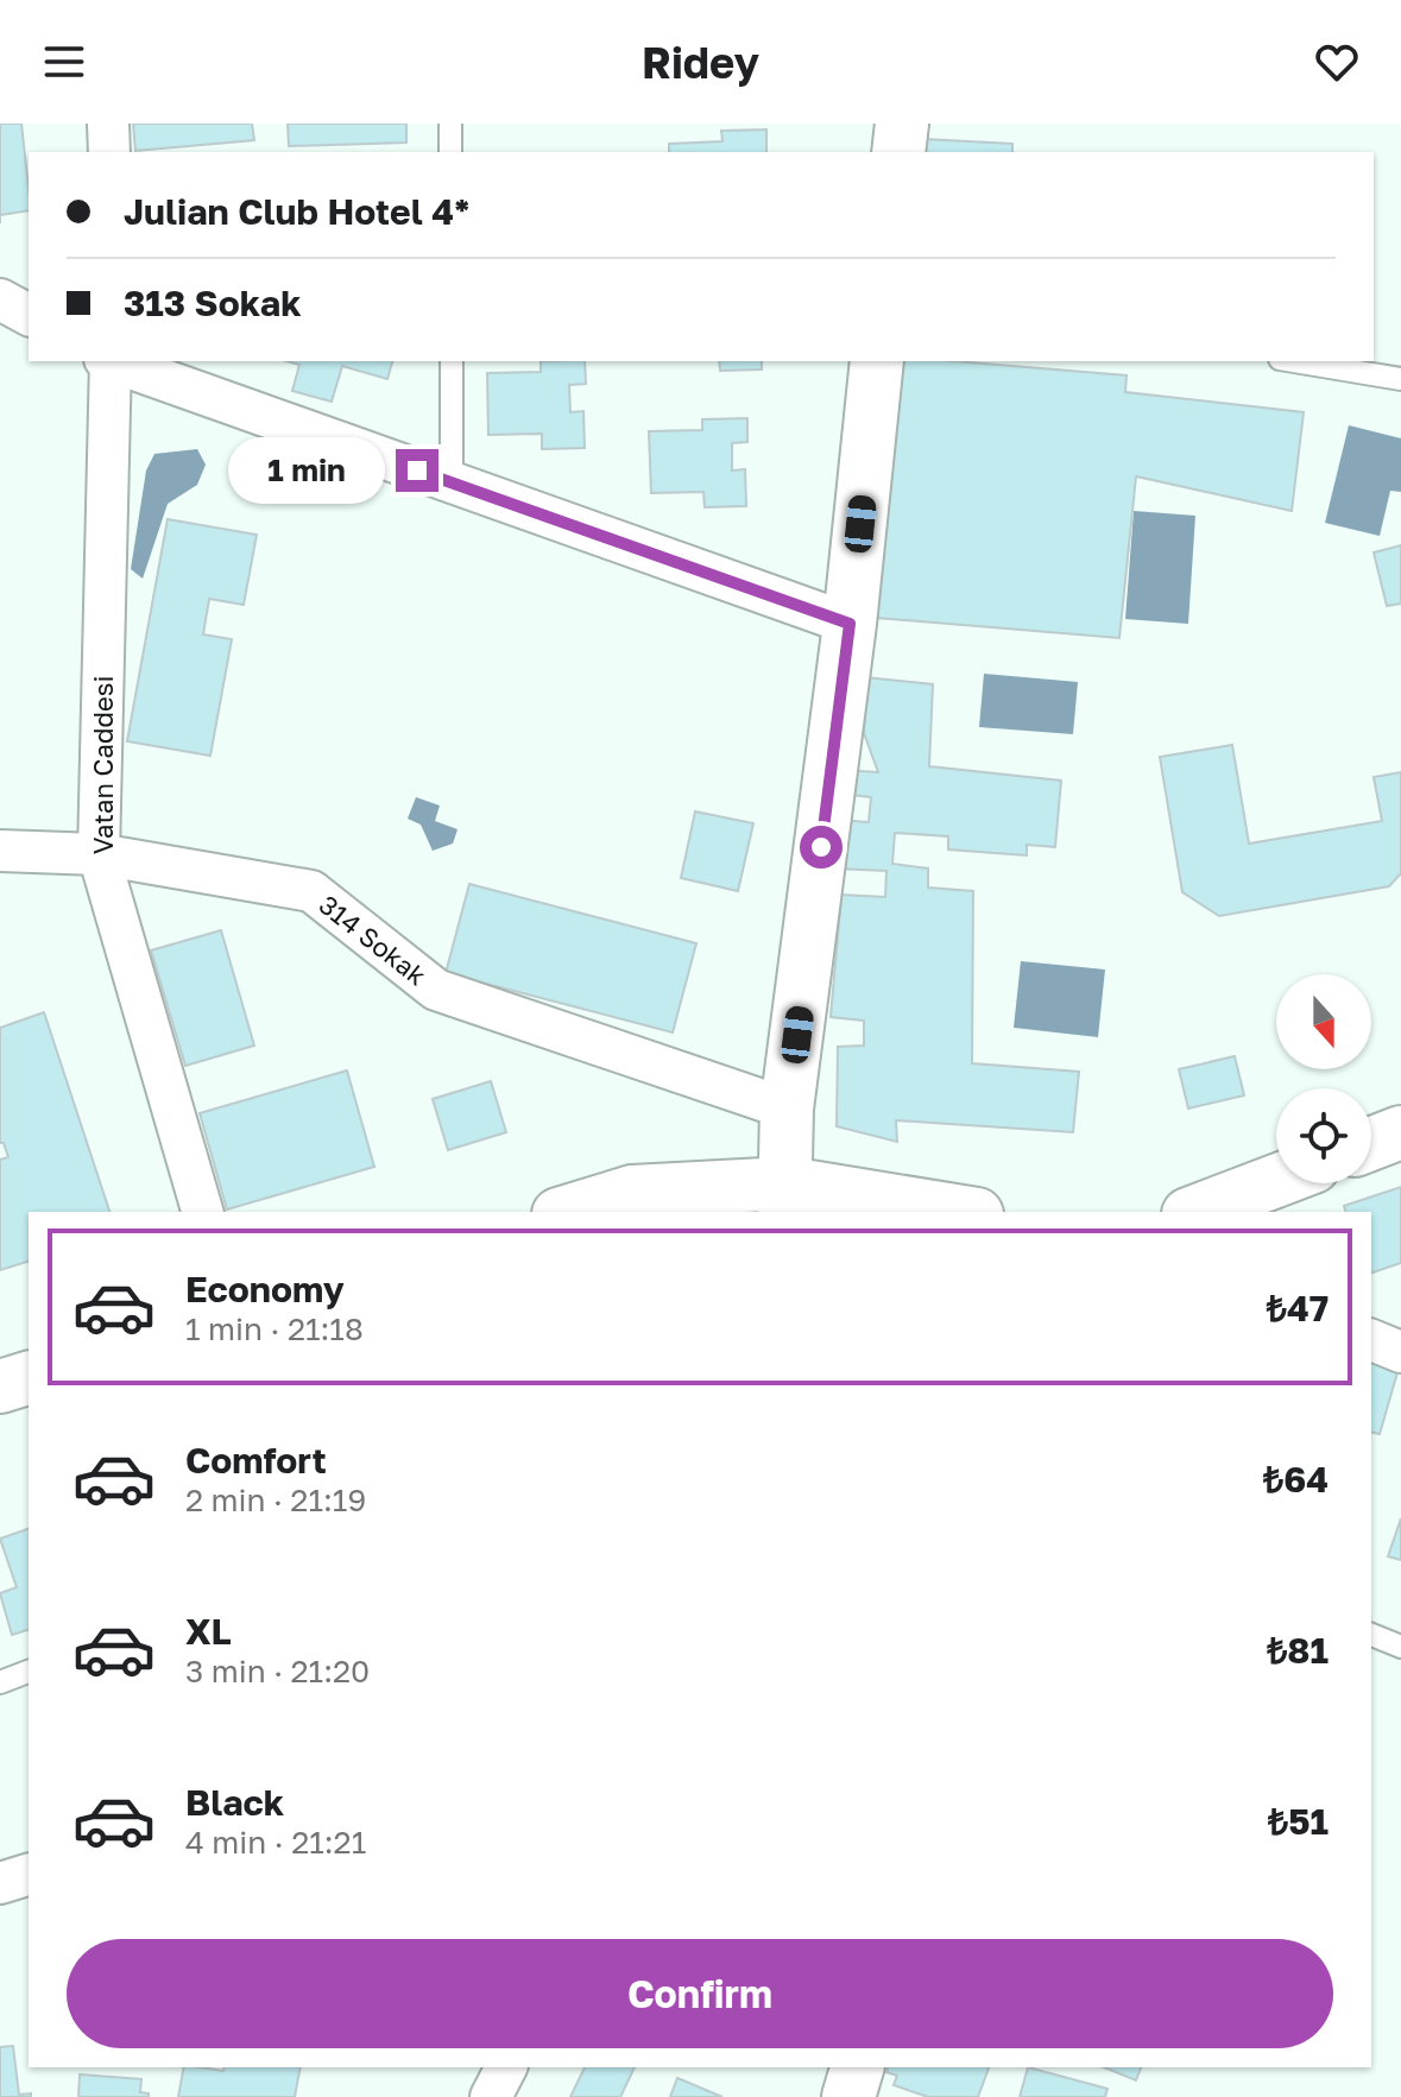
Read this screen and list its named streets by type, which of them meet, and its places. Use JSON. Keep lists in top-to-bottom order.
{
  "streets": {
    "street": ["Vatan Caddesi", "314 Sokak"]
  },
  "crossings": [
    ["Vatan Caddesi", "314 Sokak"]
  ],
  "north": "bottom",
  "page": {
    "header": "Ridey",
    "banner": ["Julian Club Hotel 4*", "313 Sokak"],
    "bubble": "1 min",
    "list": [
      {
        "name": "Economy",
        "note": "1 min · 21:18",
        "value": "₺47"
      },
      {
        "name": "Comfort",
        "note": "2 min · 21:19",
        "value": "₺64"
      },
      {
        "name": "XL",
        "note": "3 min · 21:20",
        "value": "₺81"
      },
      {
        "name": "Black",
        "note": "4 min · 21:21",
        "value": "₺51"
      }
    ],
    "buttons": "Confirm"
  }
}
